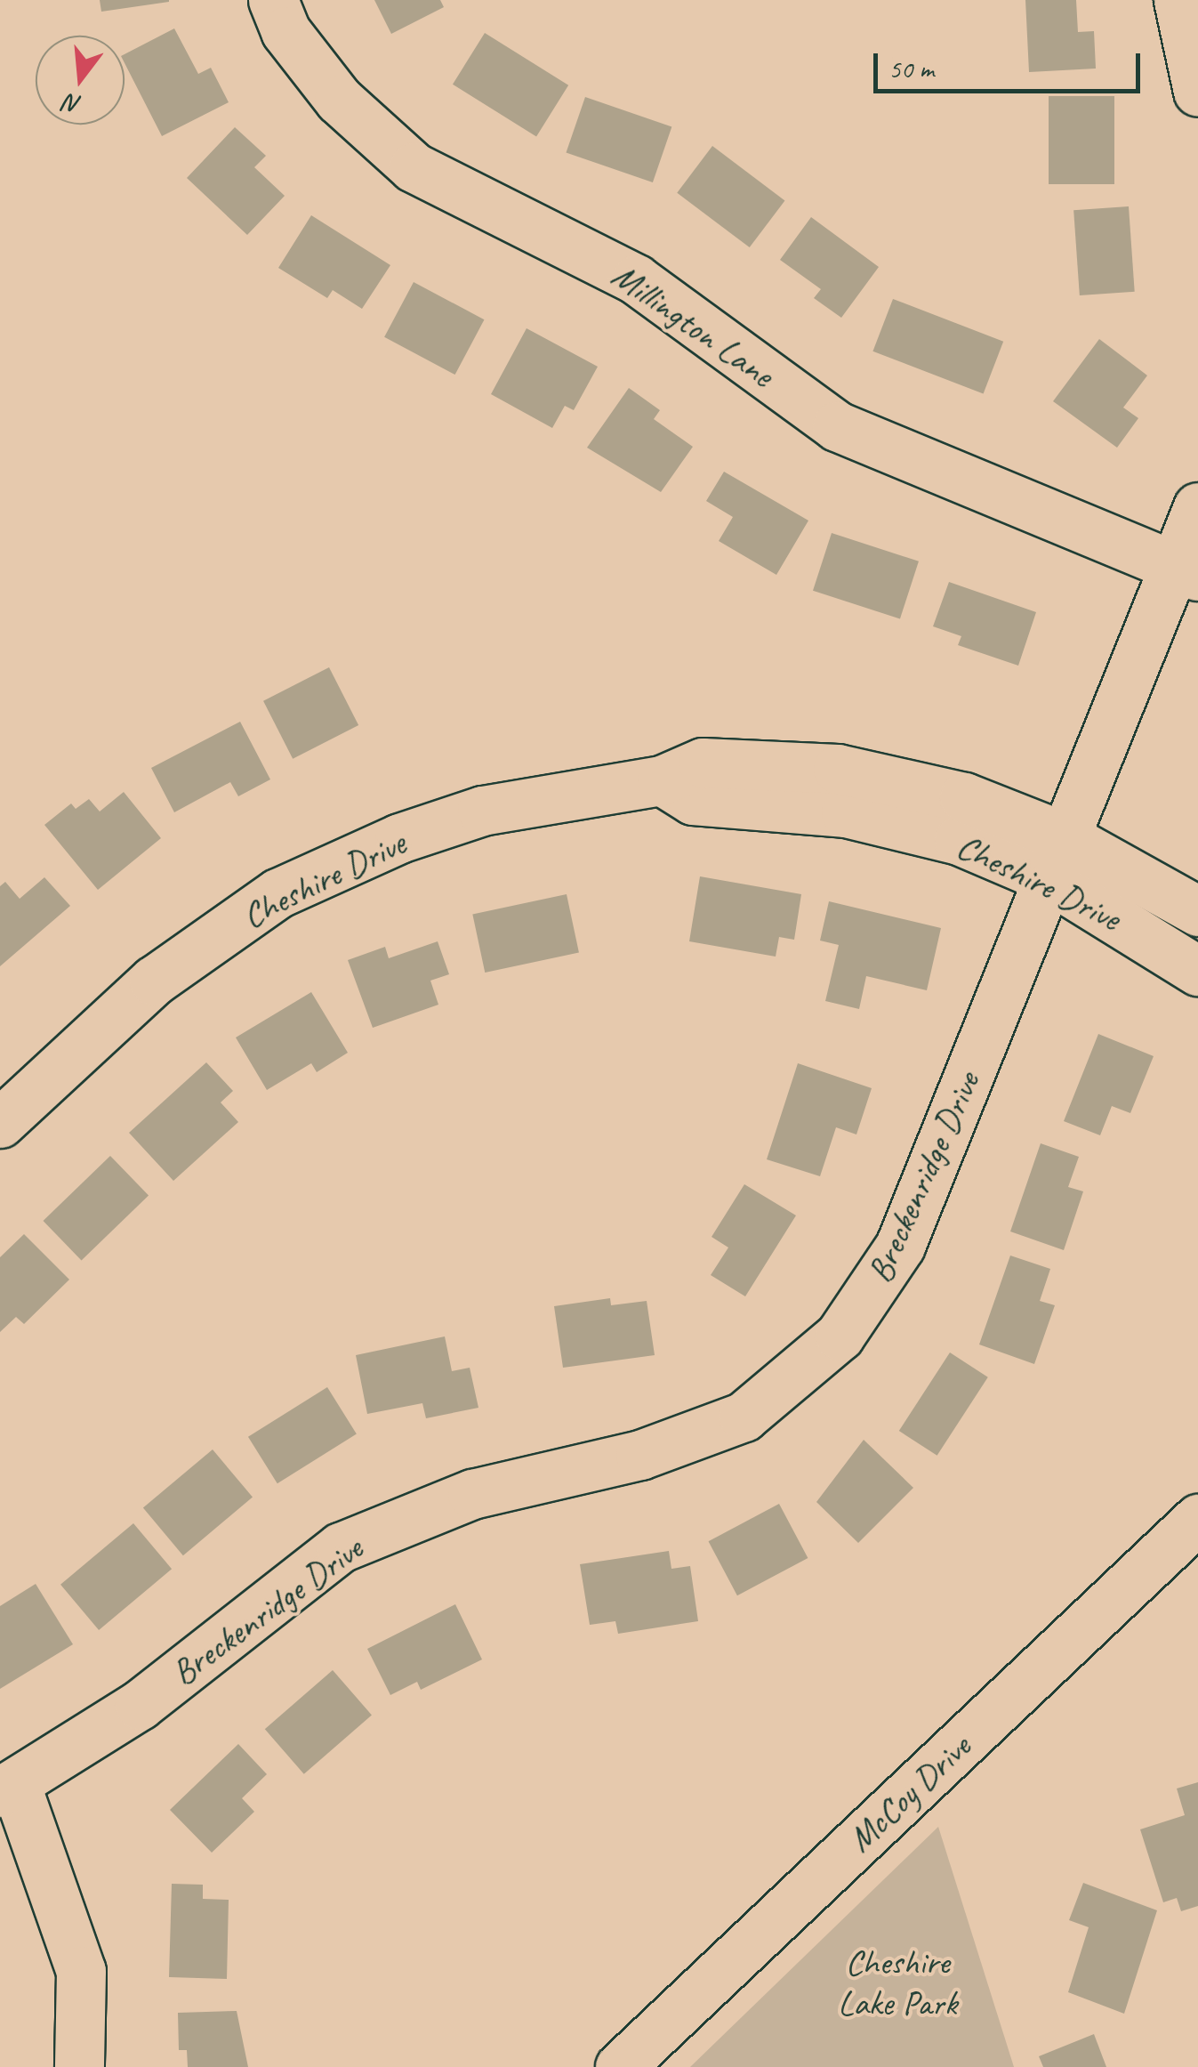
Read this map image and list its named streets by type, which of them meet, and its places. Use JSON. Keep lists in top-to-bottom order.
{
  "streets": {
    "street": [
      "Millington Lane",
      "Cheshire Drive",
      "Breckenridge Drive",
      "McCoy Drive"
    ]
  },
  "crossings": [
    ["Millington Lane", "Breckenridge Drive"],
    ["Cheshire Drive", "Breckenridge Drive"]
  ],
  "parks": ["Cheshire Lake Park"],
  "scale_bar": "50 m",
  "north": "bottom"
}
